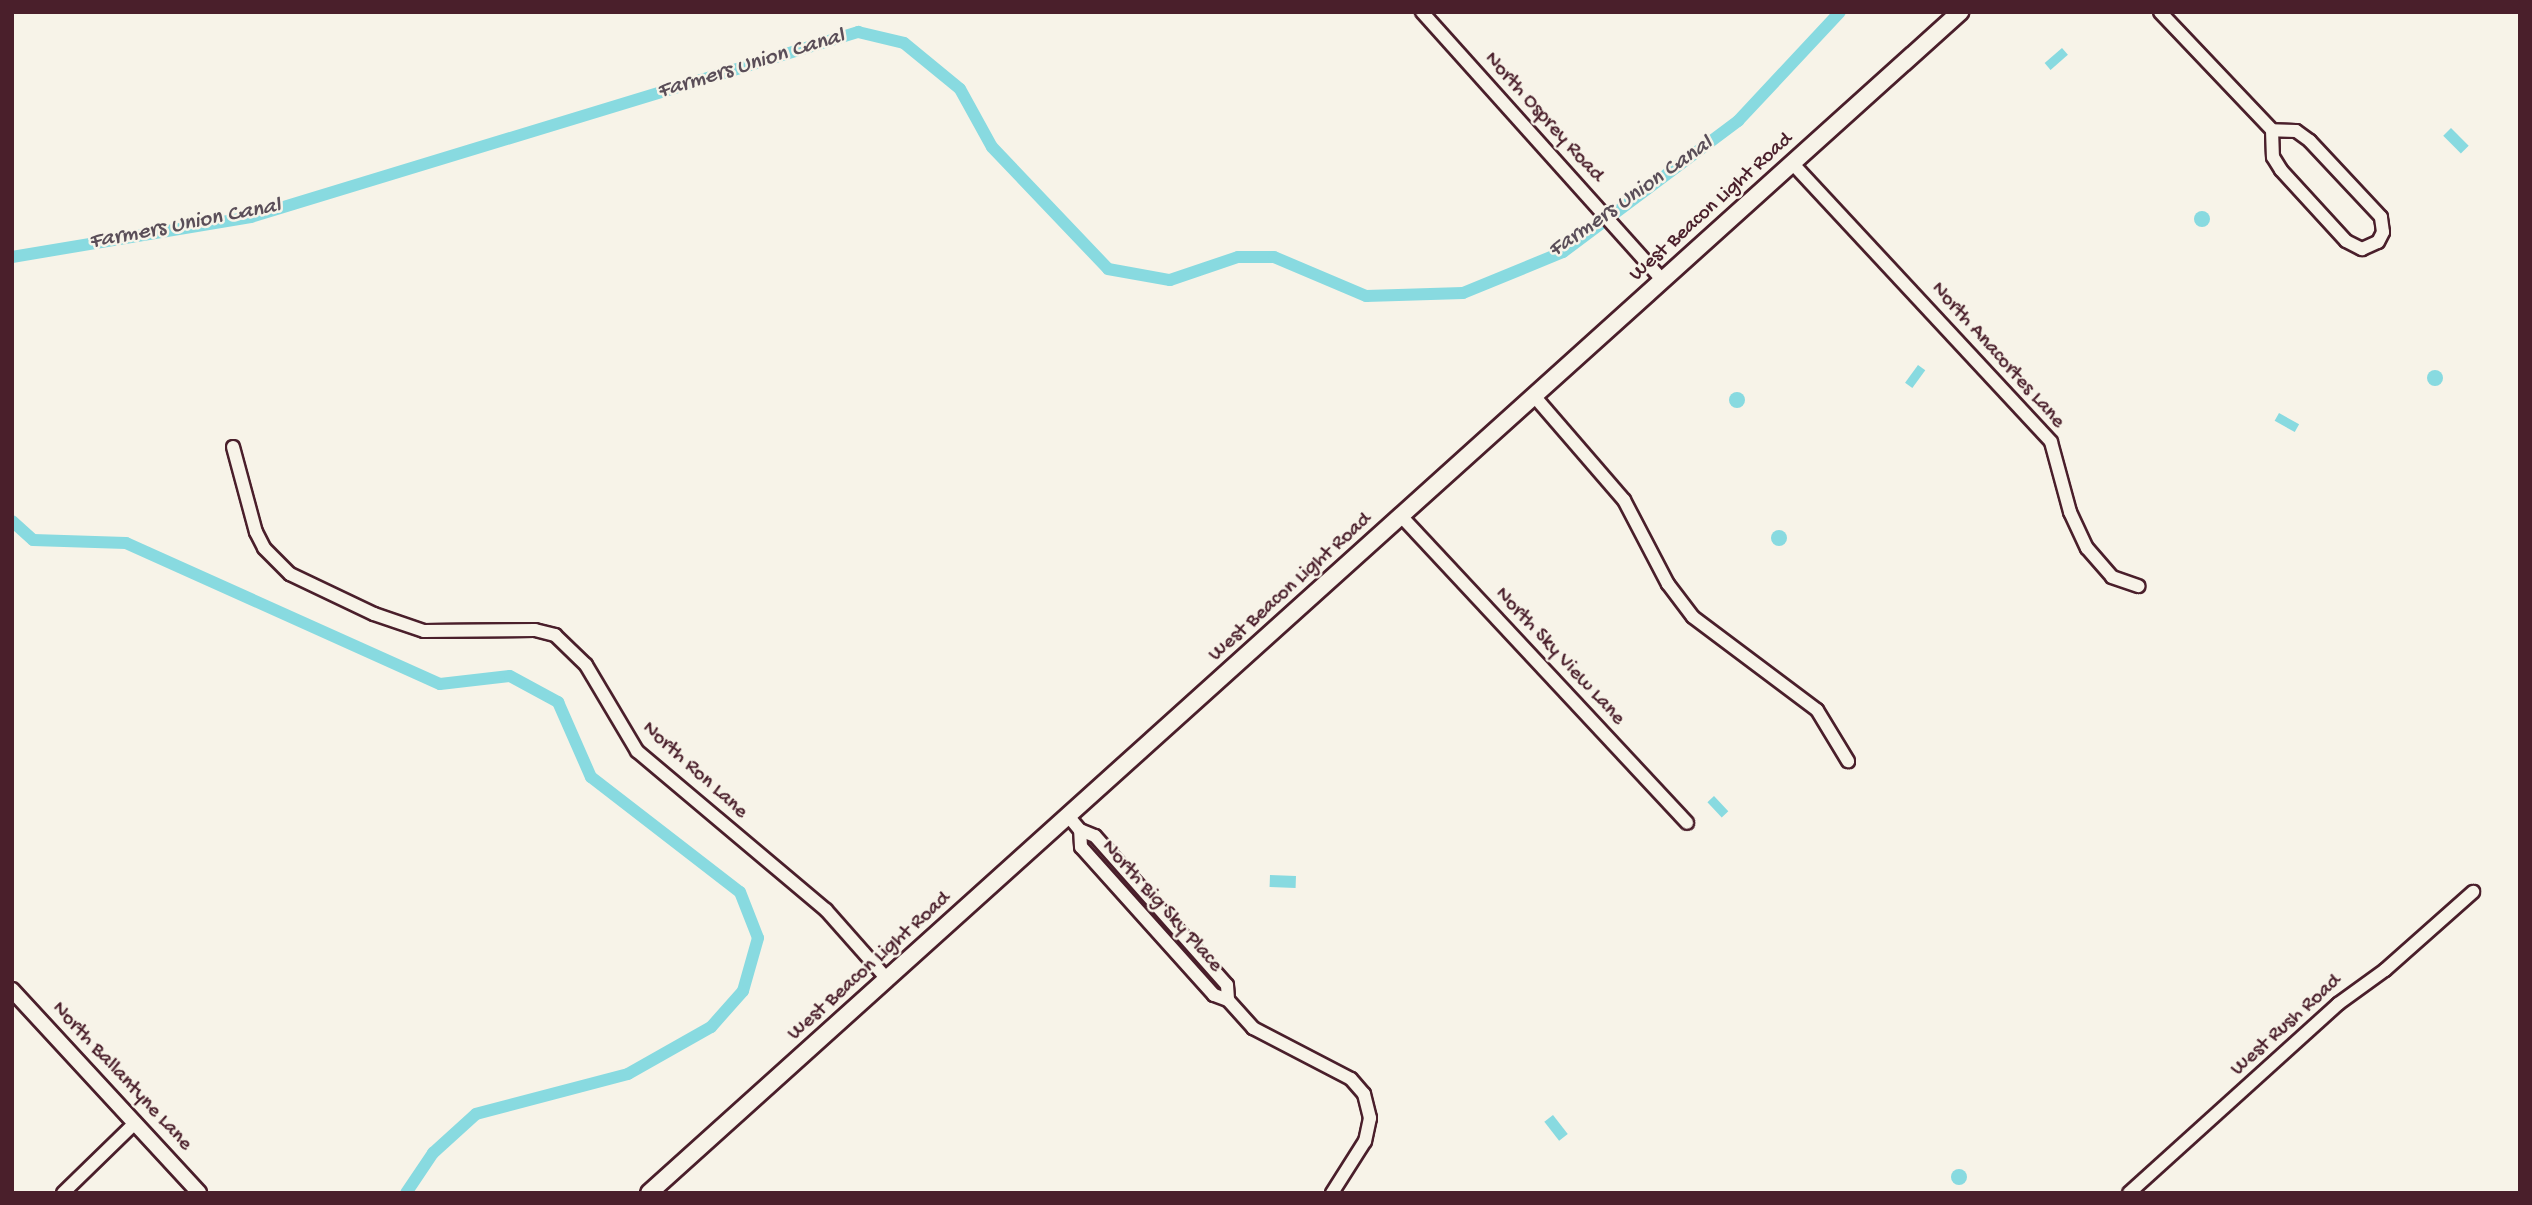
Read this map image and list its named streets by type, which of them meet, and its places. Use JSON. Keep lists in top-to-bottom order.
{
  "streets": {
    "main road": ["West Beacon Light Road"],
    "street": [
      "North Osprey Road",
      "North Anacortes Lane",
      "North Sky View Lane",
      "North Ron Lane",
      "North Big Sky Place",
      "West Rush Road",
      "North Ballantyne Lane"
    ]
  },
  "crossings": [
    ["North Osprey Road", "West Beacon Light Road"],
    ["West Beacon Light Road", "North Anacortes Lane"],
    ["West Beacon Light Road", "North Sky View Lane"],
    ["West Beacon Light Road", "North Ron Lane"],
    ["West Beacon Light Road", "North Big Sky Place"]
  ],
  "water": ["Farmers Union Canal"]
}
